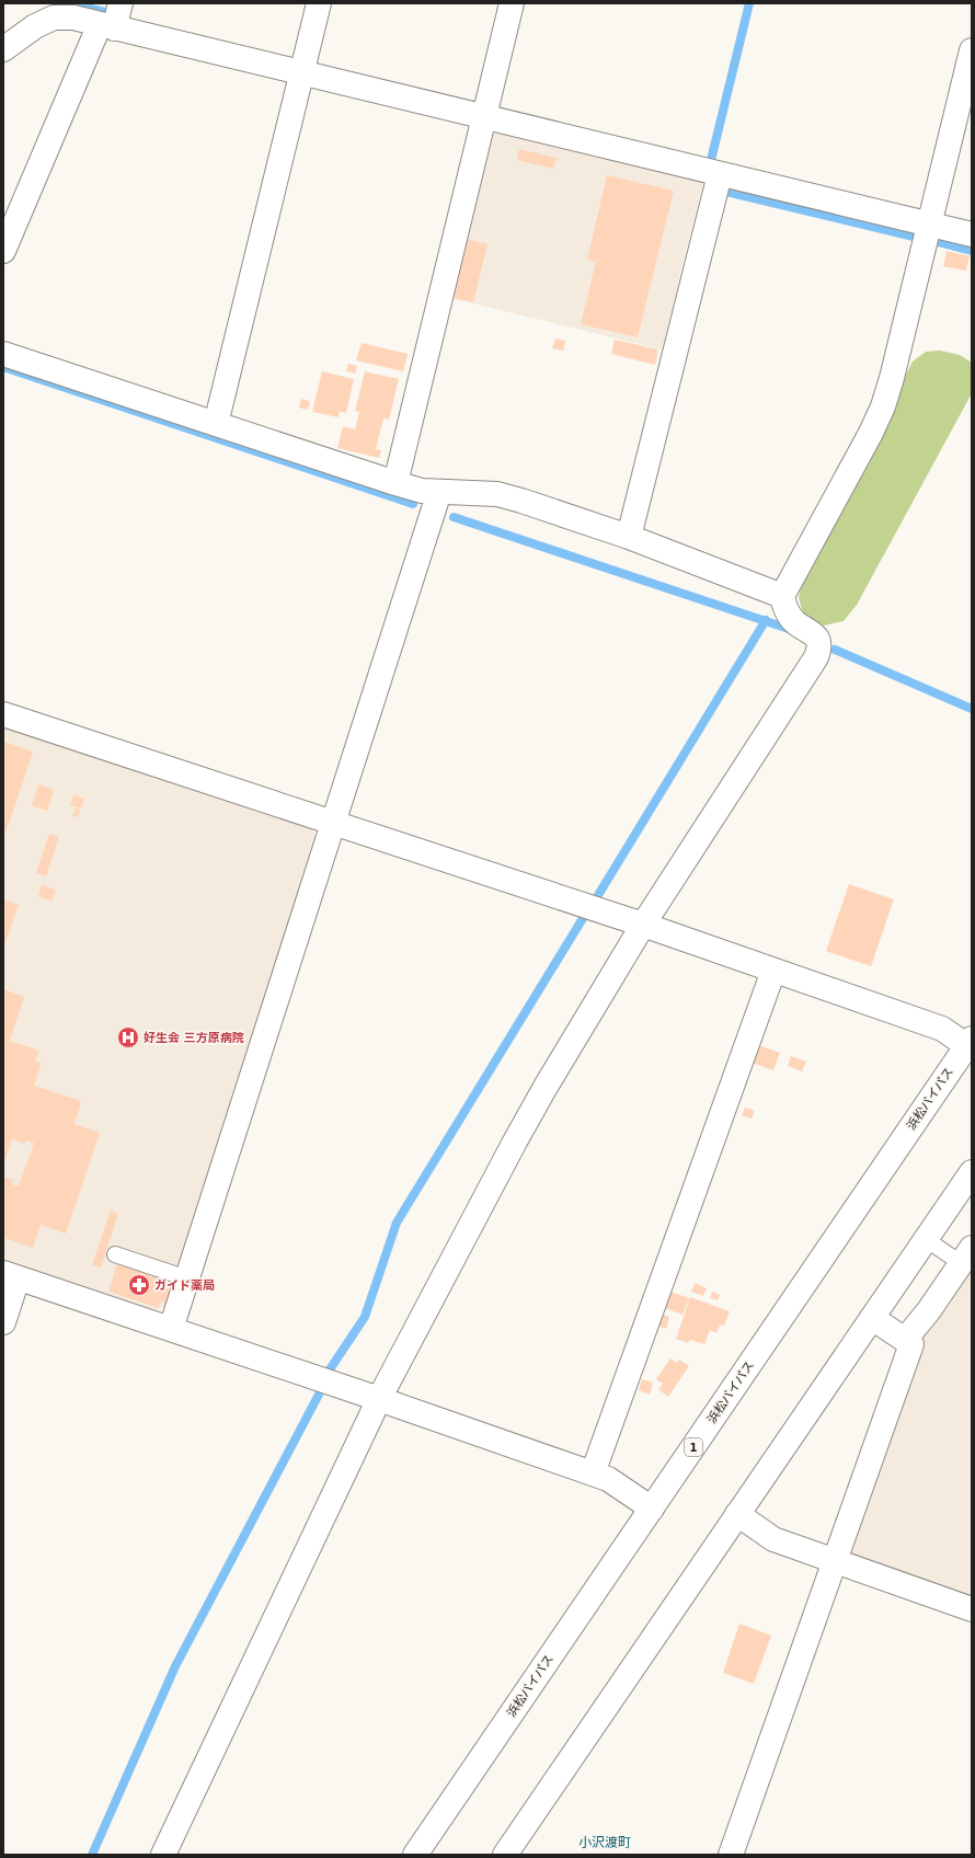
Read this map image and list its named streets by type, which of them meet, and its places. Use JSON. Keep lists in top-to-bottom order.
{
  "streets": {
    "main road": ["浜松バイパス", "1"]
  },
  "districts": ["小沢渡町"],
  "places": {
    "hospital": ["好生会 三方原病院"],
    "pharmacy": ["ガイド薬局"]
  }
}
